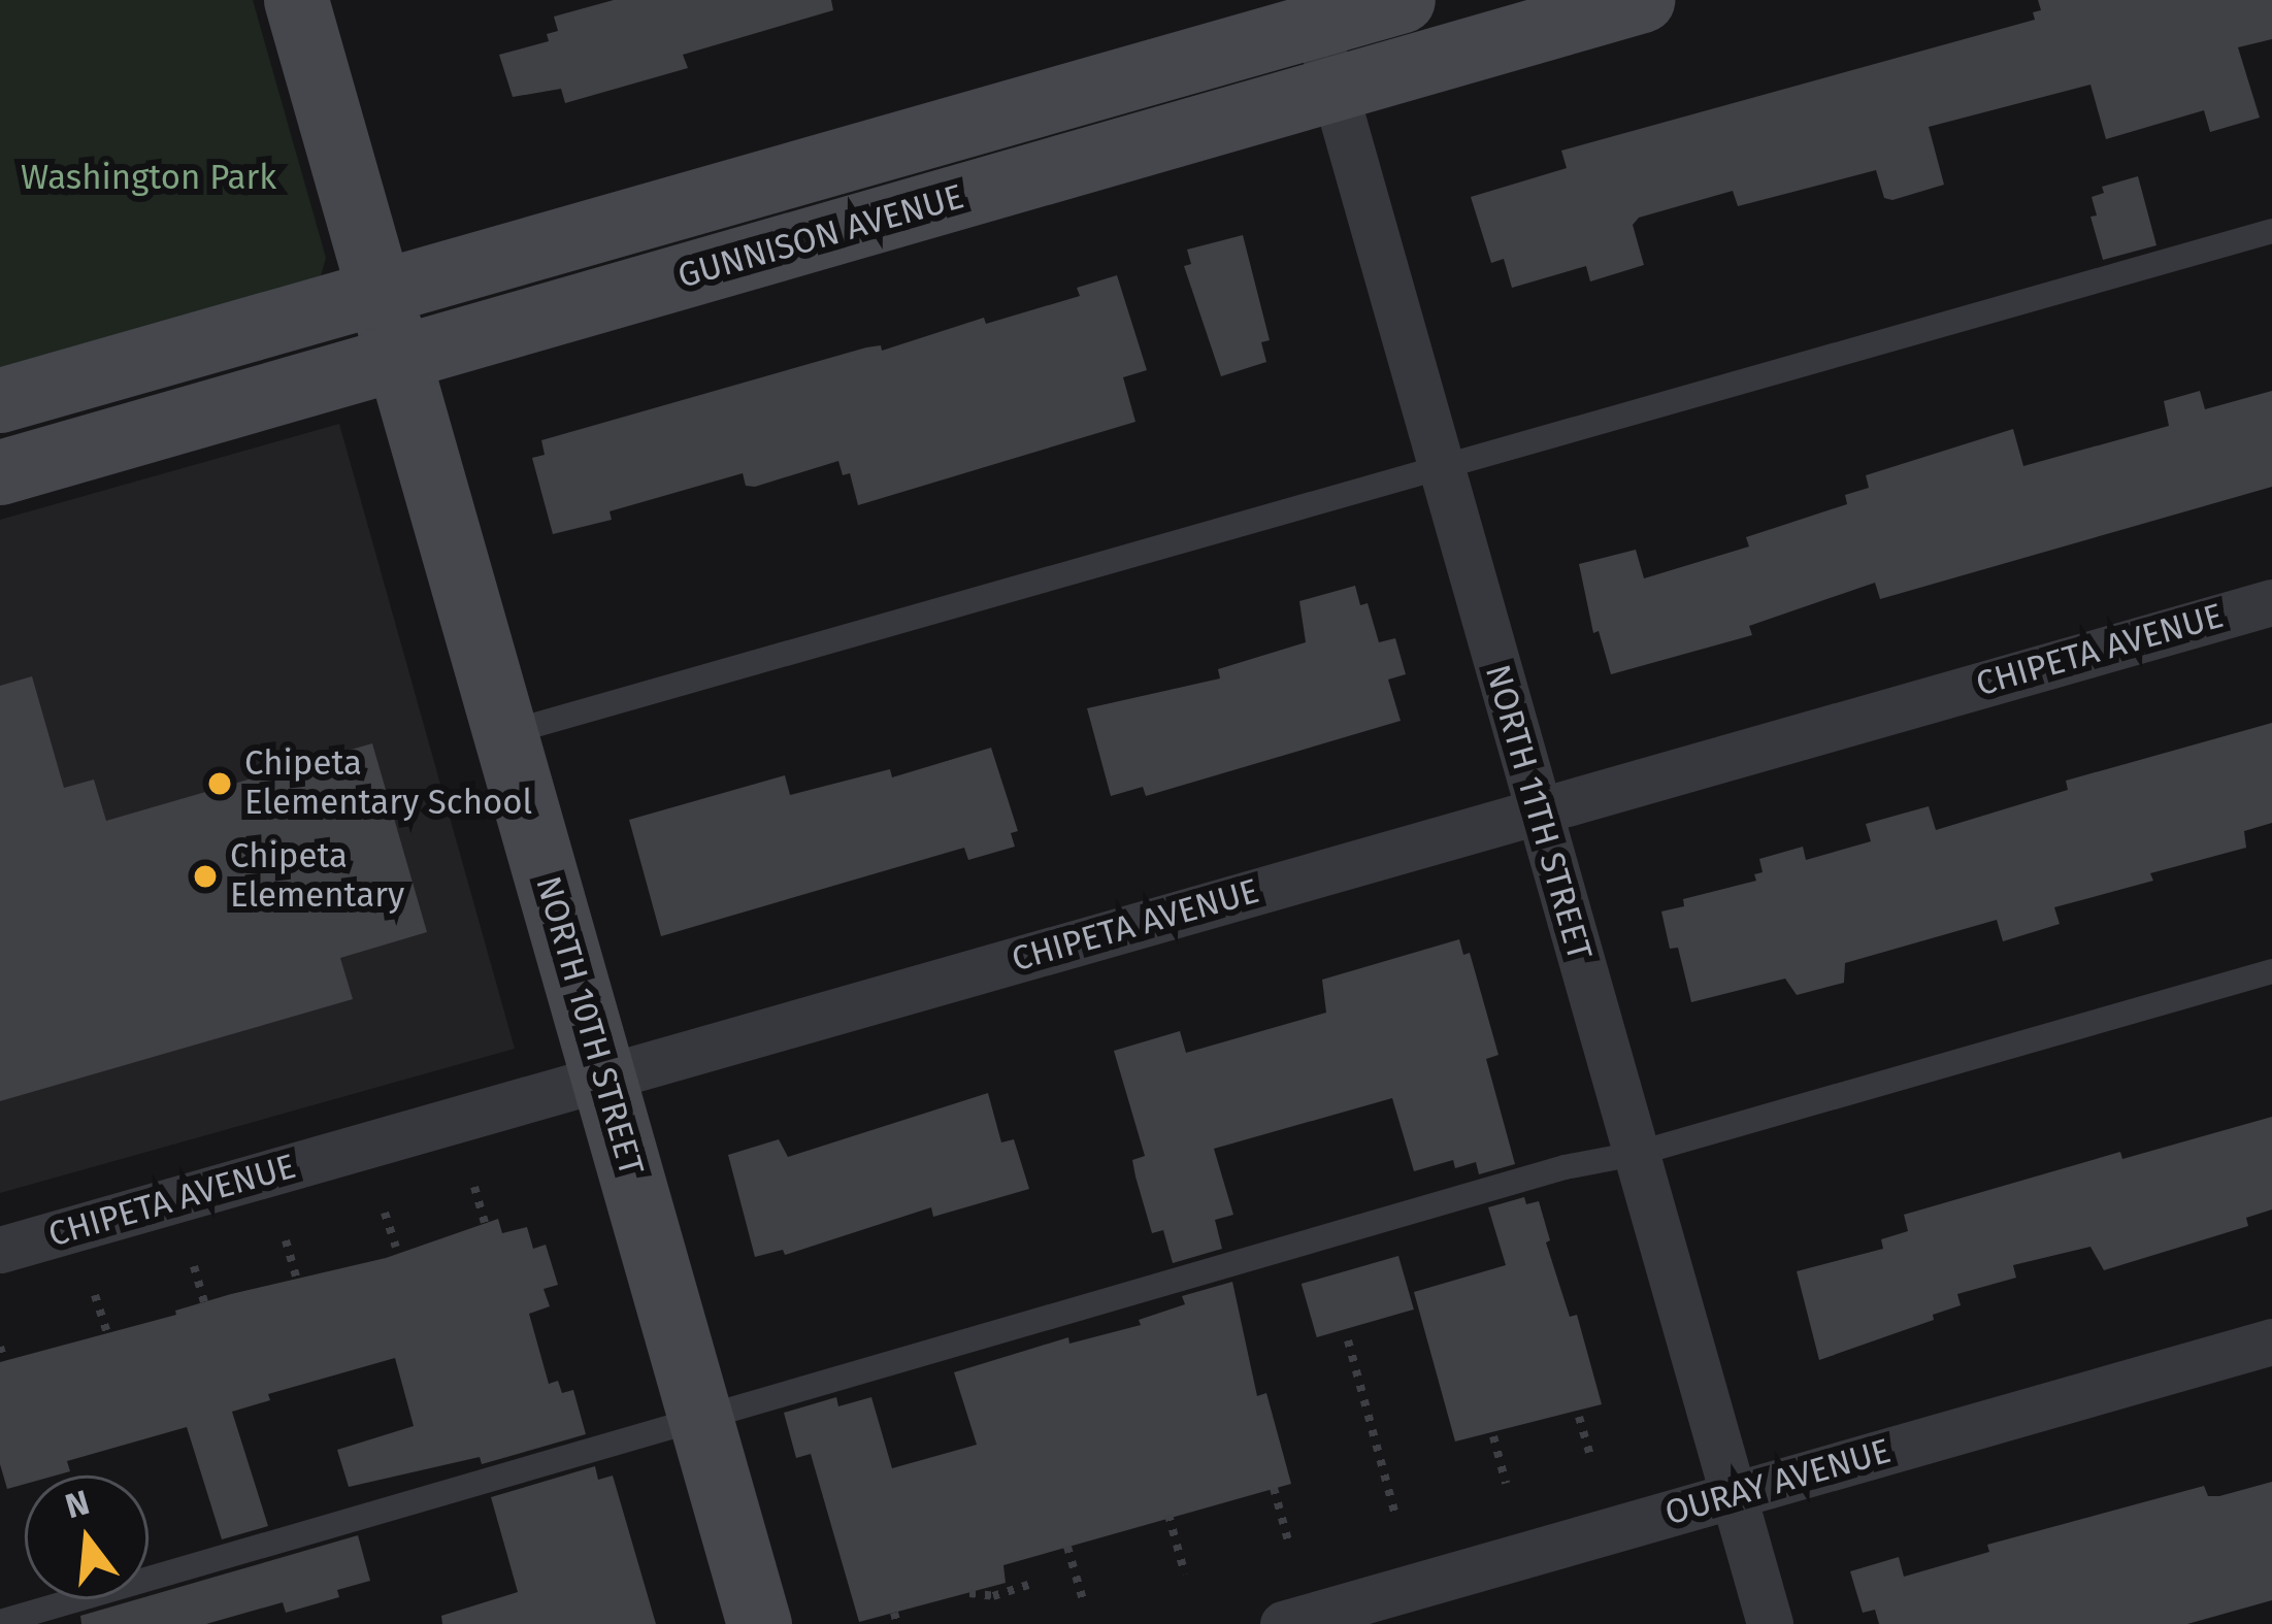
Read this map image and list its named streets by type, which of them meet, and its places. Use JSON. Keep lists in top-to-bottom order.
{
  "streets": {
    "street": [
      "GUNNISON AVENUE",
      "CHIPETA AVENUE",
      "NORTH 11TH STREET",
      "NORTH 10TH STREET",
      "OURAY AVENUE"
    ]
  },
  "crossings": [
    ["GUNNISON AVENUE", "NORTH 11TH STREET"],
    ["GUNNISON AVENUE", "NORTH 10TH STREET"],
    ["CHIPETA AVENUE", "NORTH 11TH STREET"],
    ["CHIPETA AVENUE", "NORTH 10TH STREET"],
    ["NORTH 11TH STREET", "OURAY AVENUE"]
  ],
  "parks": ["Washington Park"],
  "places": ["Chipeta Elementary School", "Chipeta Elementary"],
  "north": "top"
}
